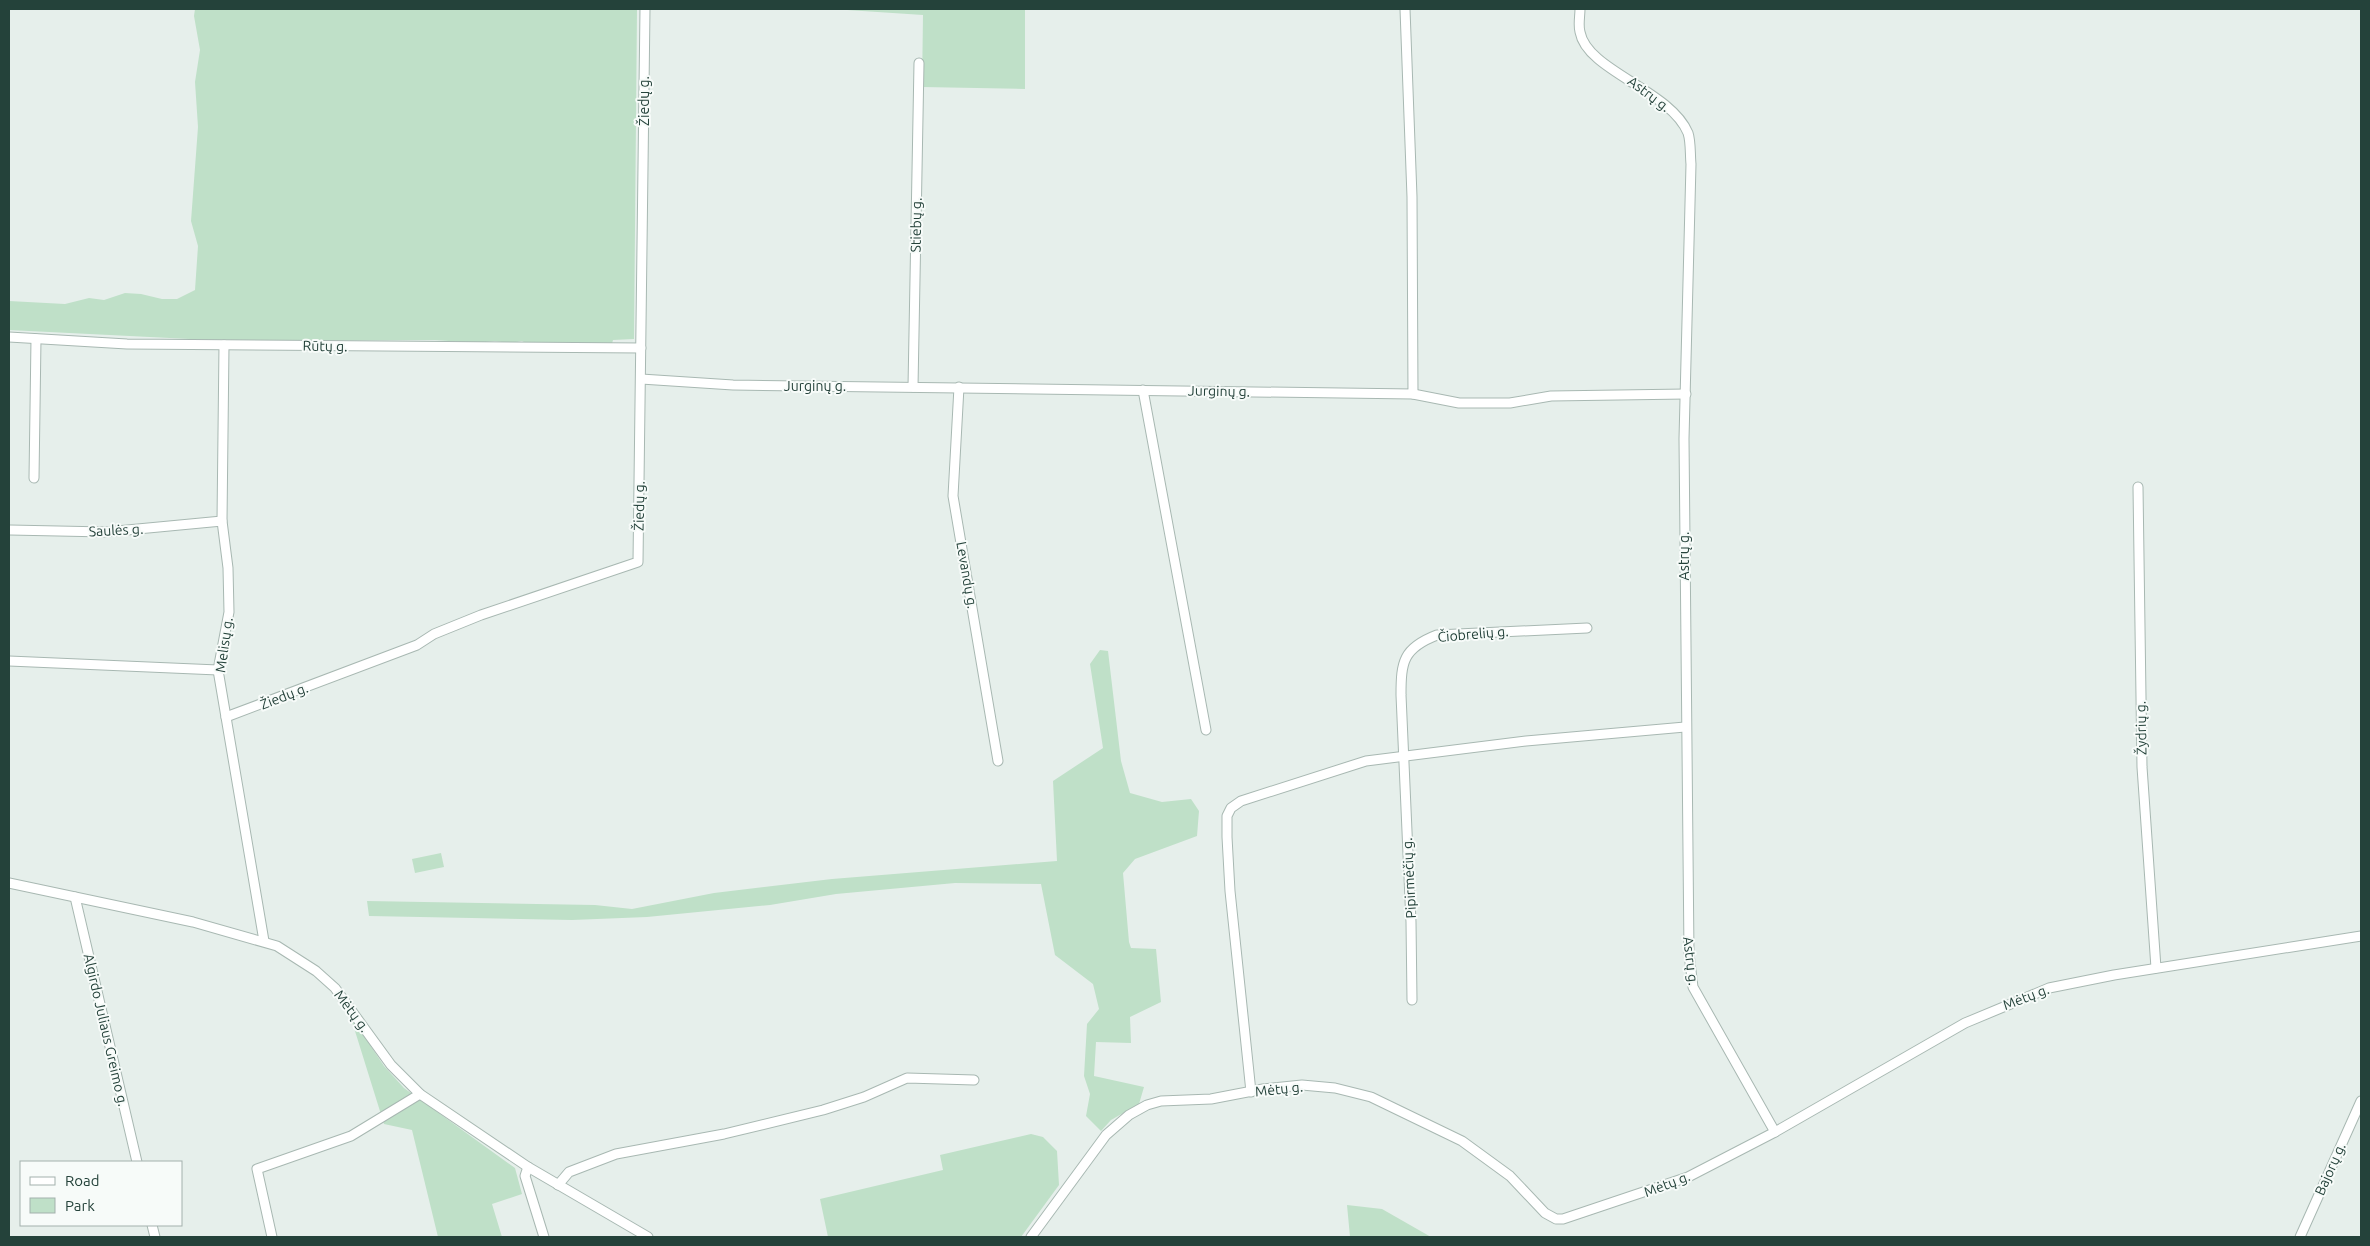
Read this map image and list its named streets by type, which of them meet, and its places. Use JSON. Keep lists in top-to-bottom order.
{
  "streets": {
    "street": [
      "Astrų g.",
      "Žiedų g.",
      "Stiebų g.",
      "Rūtų g.",
      "Jurginų g.",
      "Saulės g.",
      "Levandų g.",
      "Čiobrelių g.",
      "Melisų g.",
      "Žydrių g.",
      "Pipirmėčių g.",
      "Mėtų g.",
      "Algirdo Juliaus Greimo g.",
      "Bajorų g."
    ]
  },
  "crossings": [
    ["Astrų g.", "Jurginų g."],
    ["Astrų g.", "Mėtų g."],
    ["Žiedų g.", "Rūtų g."],
    ["Žiedų g.", "Jurginų g."],
    ["Žiedų g.", "Melisų g."],
    ["Stiebų g.", "Jurginų g."],
    ["Rūtų g.", "Melisų g."],
    ["Jurginų g.", "Levandų g."],
    ["Saulės g.", "Melisų g."],
    ["Čiobrelių g.", "Pipirmėčių g."],
    ["Melisų g.", "Mėtų g."],
    ["Žydrių g.", "Mėtų g."],
    ["Mėtų g.", "Algirdo Juliaus Greimo g."]
  ],
  "legend": ["Road", "Park"]
}
